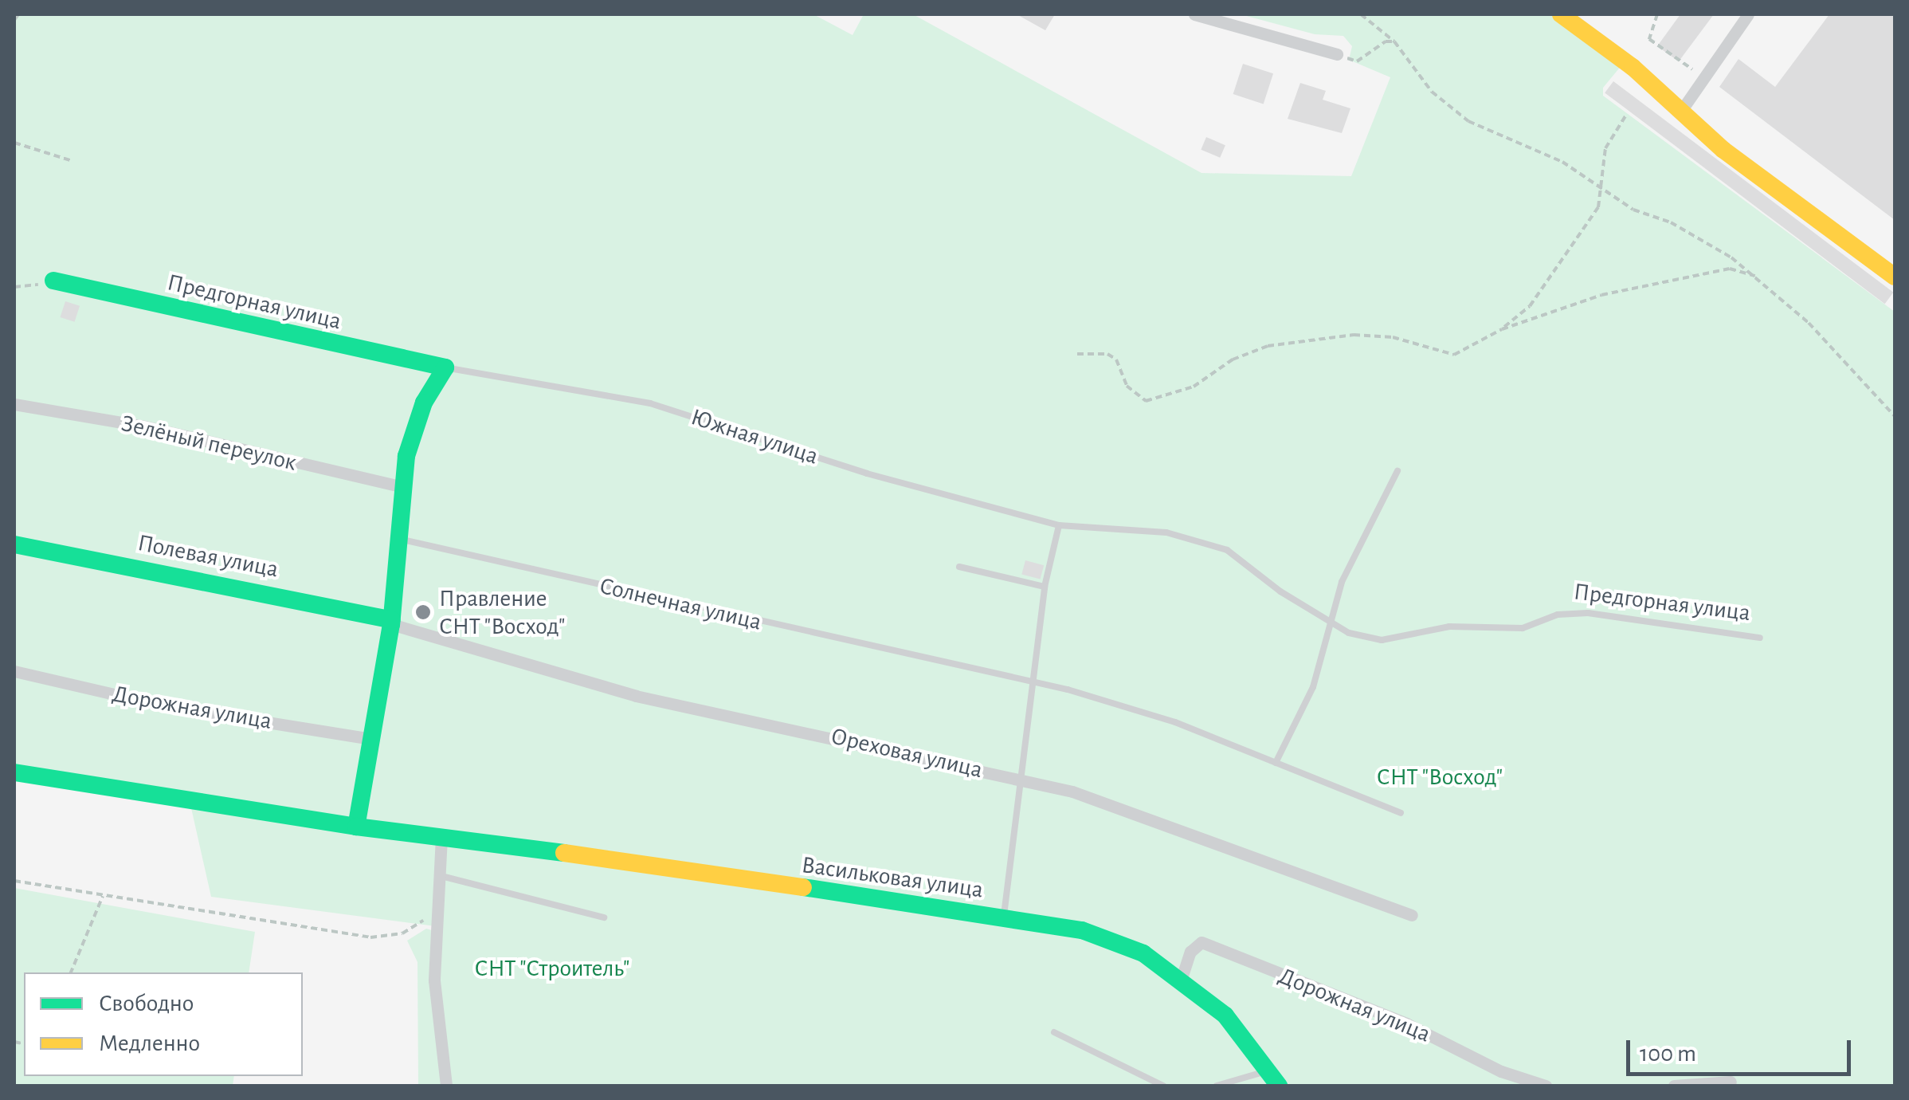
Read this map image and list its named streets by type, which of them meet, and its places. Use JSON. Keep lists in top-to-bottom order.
{
  "streets": {
    "street": [
      "Предгорная улица",
      "Зелёный переулок",
      "Полевая улица",
      "Дорожная улица",
      "Ореховая улица",
      "Васильковая улица"
    ],
    "lane": ["Южная улица", "Солнечная улица"]
  },
  "crossings": [
    ["Предгорная улица", "Южная улица"],
    ["Полевая улица", "Ореховая улица"],
    ["Дорожная улица", "Васильковая улица"]
  ],
  "parks": ["СНТ \"Восход\"", "СНТ \"Строитель\""],
  "places": ["Правление СНТ \"Восход\""],
  "legend": ["Свободно", "Медленно"],
  "scale_bar": "100 m"
}
